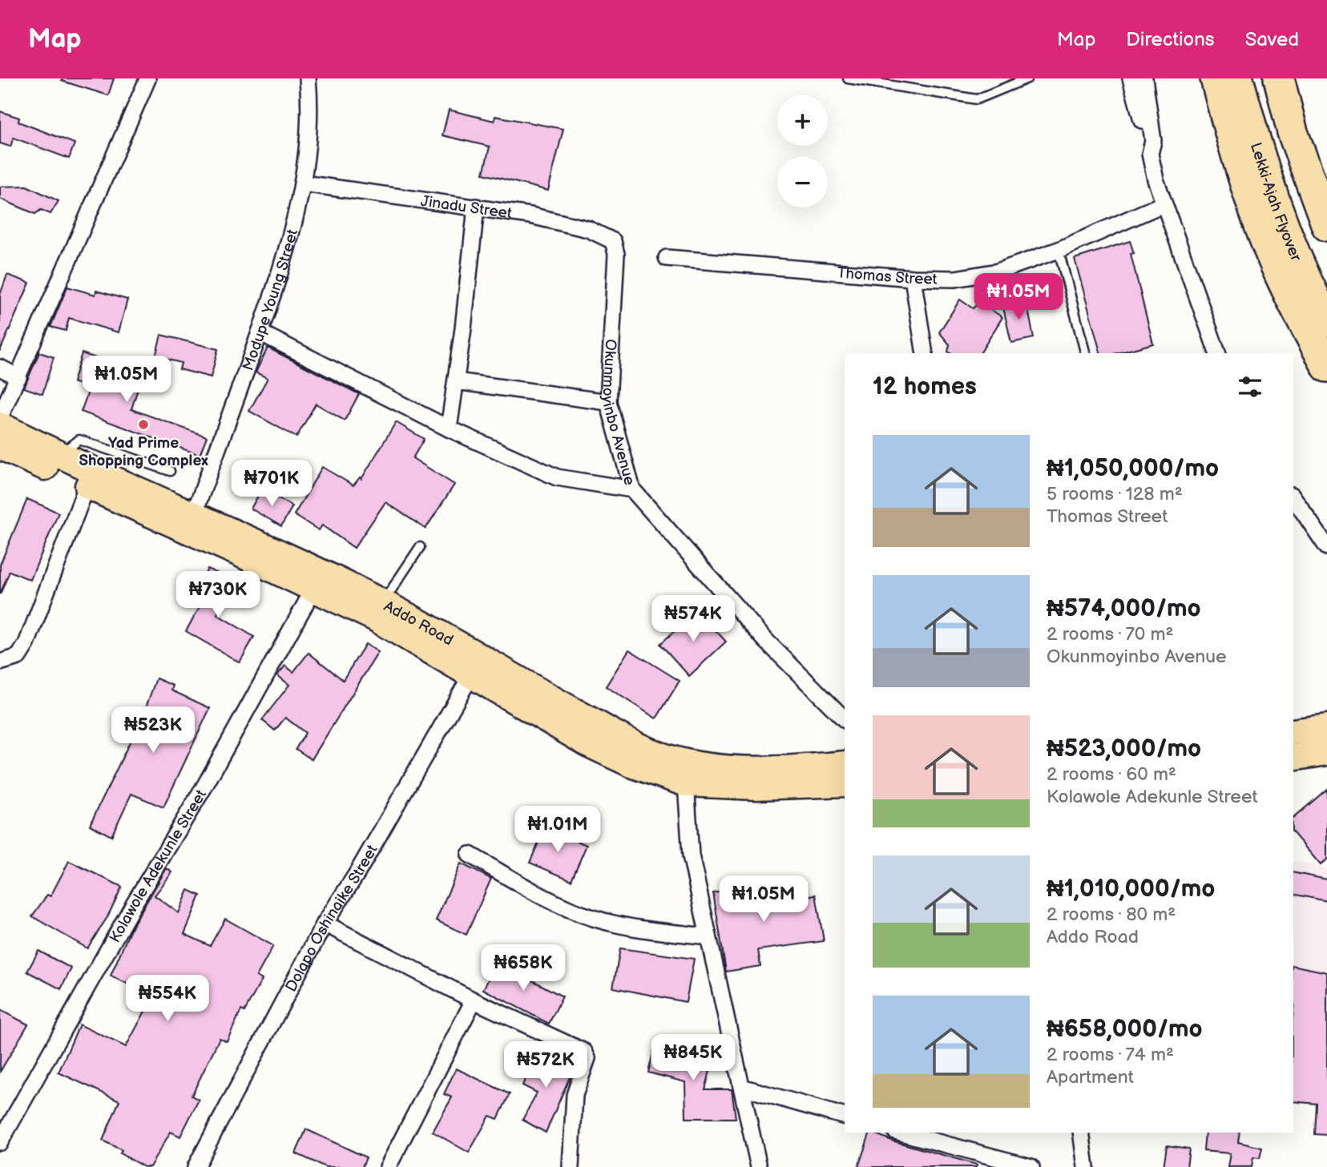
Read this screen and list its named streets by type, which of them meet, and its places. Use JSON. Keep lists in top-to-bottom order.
{
  "streets": {
    "highway": ["Lekki-Ajah Flyover"],
    "main road": ["Addo Road"],
    "street": [
      "Jinadu Street",
      "Thomas Street",
      "Modupe Young Street",
      "Okunmoyinbo Avenue",
      "Kolawole Adekunle Street",
      "Dolapo Oshinaike Street"
    ]
  },
  "crossings": [
    ["Jinadu Street", "Modupe Young Street"],
    ["Jinadu Street", "Okunmoyinbo Avenue"],
    ["Modupe Young Street", "Addo Road"],
    ["Addo Road", "Kolawole Adekunle Street"],
    ["Addo Road", "Dolapo Oshinaike Street"]
  ],
  "places": ["Yad Prime Shopping Complex"],
  "page": {
    "header": "Map",
    "nav": ["Map", "Directions", "Saved"],
    "map_buttons": ["+", "−"],
    "price": [
      "₦1.05M",
      "₦1.05M",
      "₦701K",
      "₦730K",
      "₦574K",
      "₦523K",
      "₦1.01M",
      "₦1.05M",
      "₦658K",
      "₦554K",
      "₦845K",
      "₦572K"
    ],
    "heading": "12 homes",
    "list": [
      {
        "name": "₦1,050,000/mo",
        "note": "5 rooms · 128 m² · Thomas Street"
      },
      {
        "name": "₦574,000/mo",
        "note": "2 rooms · 70 m² · Okunmoyinbo Avenue"
      },
      {
        "name": "₦523,000/mo",
        "note": "2 rooms · 60 m² · Kolawole Adekunle Street"
      },
      {
        "name": "₦1,010,000/mo",
        "note": "2 rooms · 80 m² · Addo Road"
      },
      {
        "name": "₦658,000/mo",
        "note": "2 rooms · 74 m² · Apartment"
      }
    ]
  }
}
